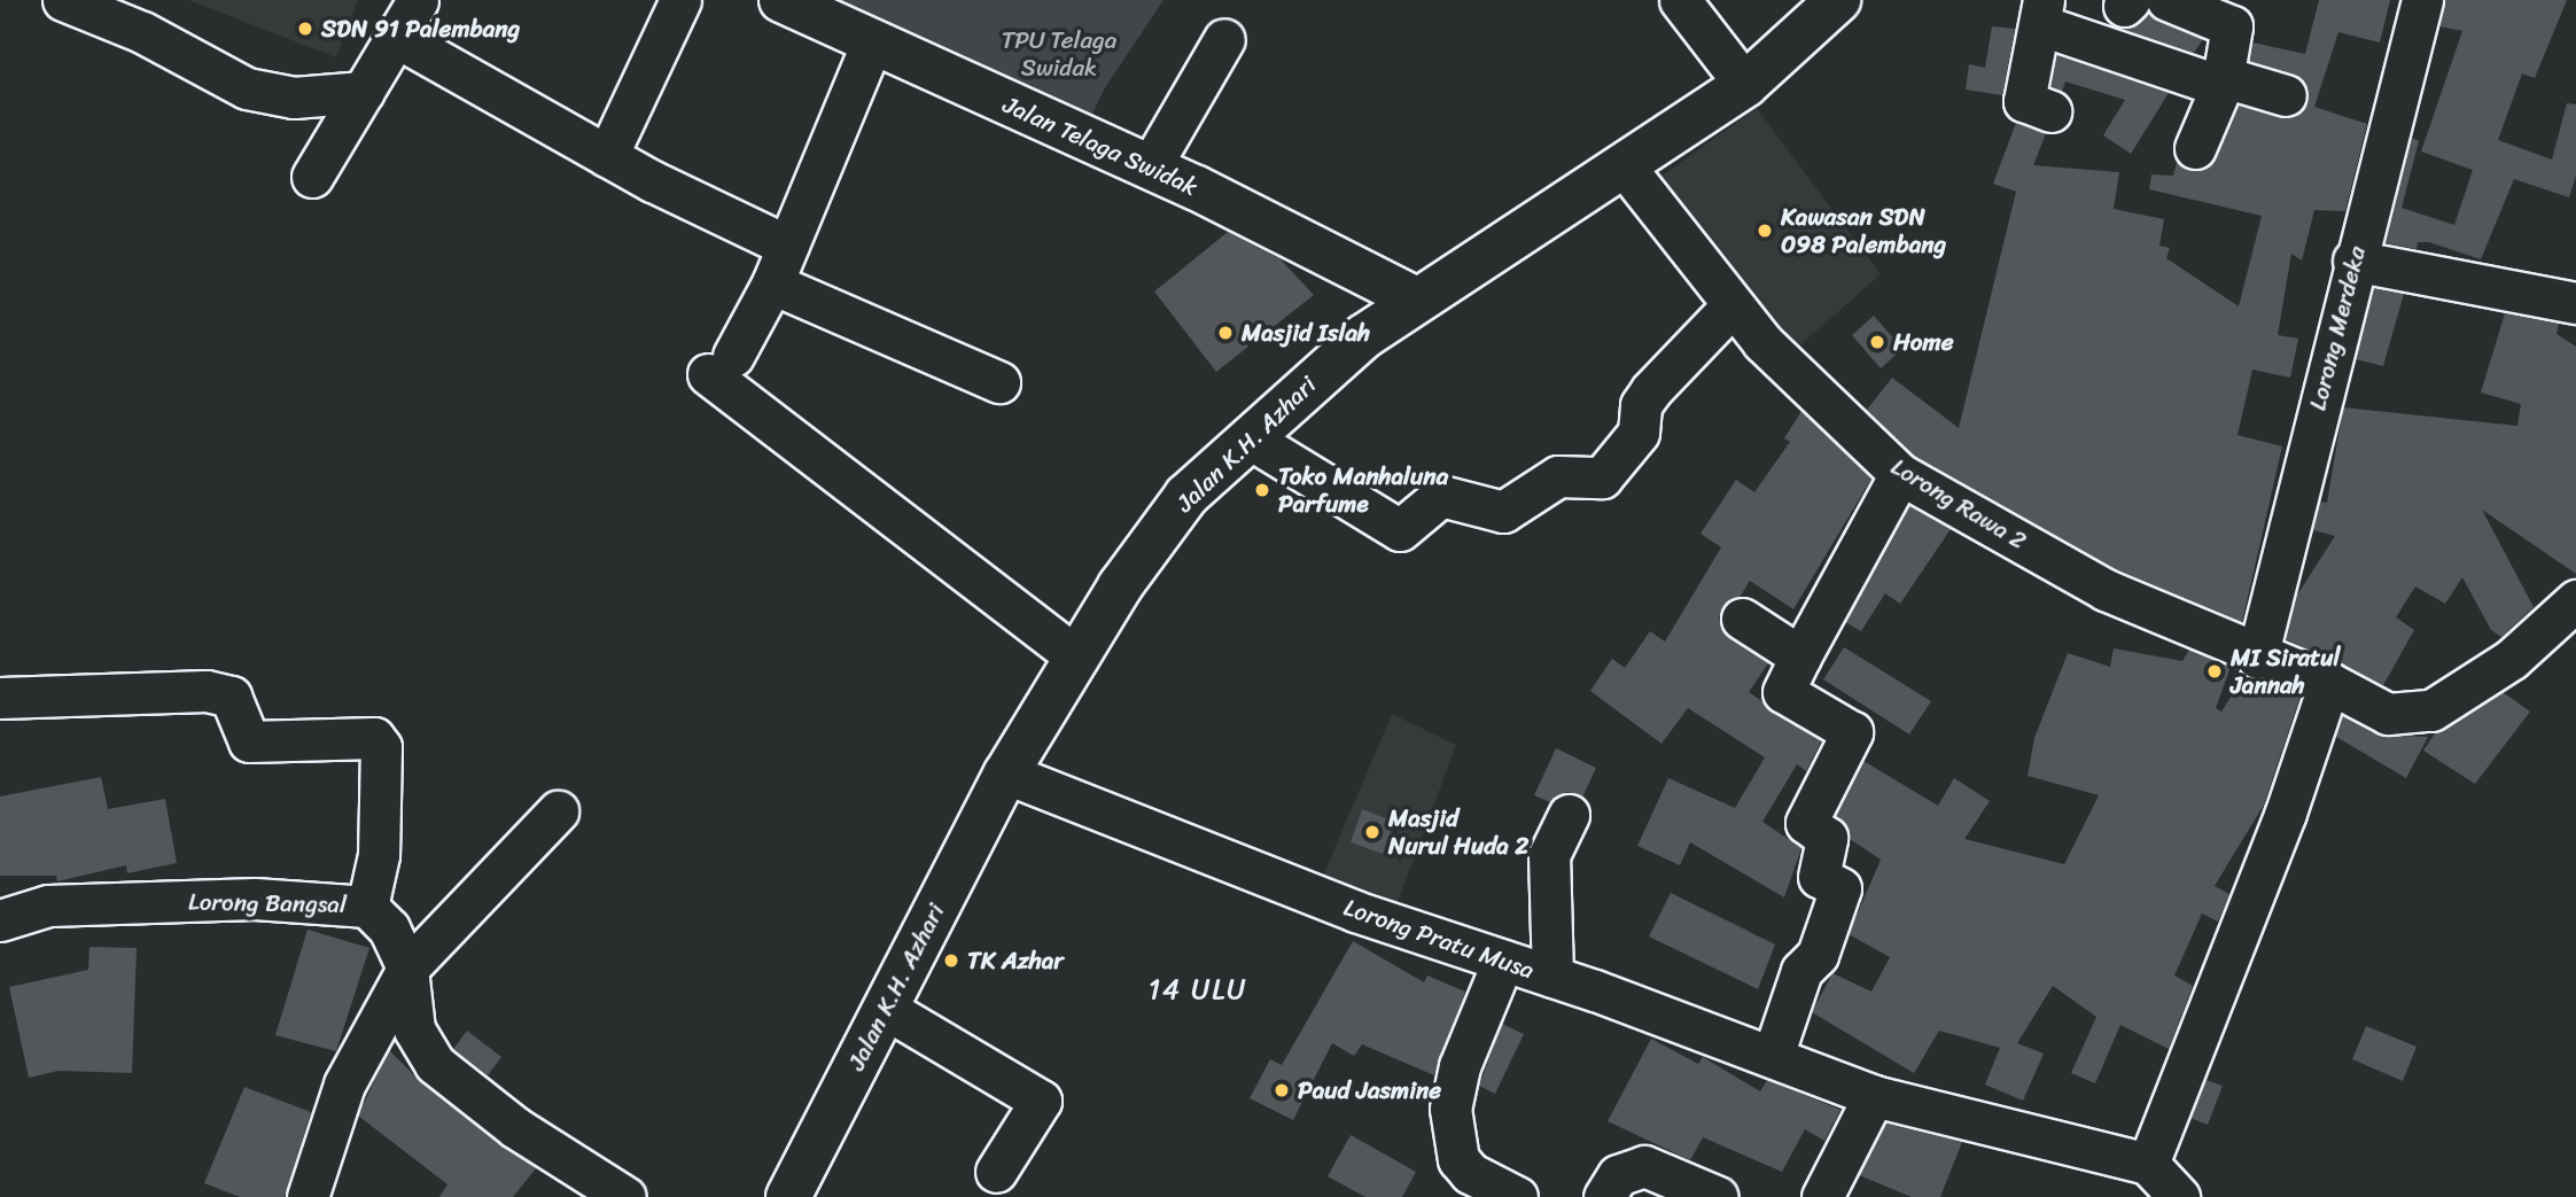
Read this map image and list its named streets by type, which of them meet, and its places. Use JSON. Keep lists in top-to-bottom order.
{
  "streets": {
    "street": [
      "Jalan Telaga Swidak",
      "Lorong Merdeka",
      "Jalan K.H. Azhari",
      "Lorong Rawa 2",
      "Lorong Bangsal",
      "Lorong Pratu Musa"
    ]
  },
  "crossings": [
    ["Jalan Telaga Swidak", "Jalan K.H. Azhari"],
    ["Lorong Merdeka", "Lorong Rawa 2"],
    ["Jalan K.H. Azhari", "Lorong Rawa 2"],
    ["Jalan K.H. Azhari", "Lorong Pratu Musa"]
  ],
  "districts": ["14 ULU"],
  "parks": ["TPU Telaga Swidak"],
  "places": [
    "SDN 91 Palembang",
    "Kawasan SDN 098 Palembang",
    "Masjid Islah",
    "Home",
    "Toko Manhaluna Parfume",
    "MI Siratul Jannah",
    "Masjid Nurul Huda 2",
    "TK Azhar",
    "Paud Jasmine"
  ]
}
